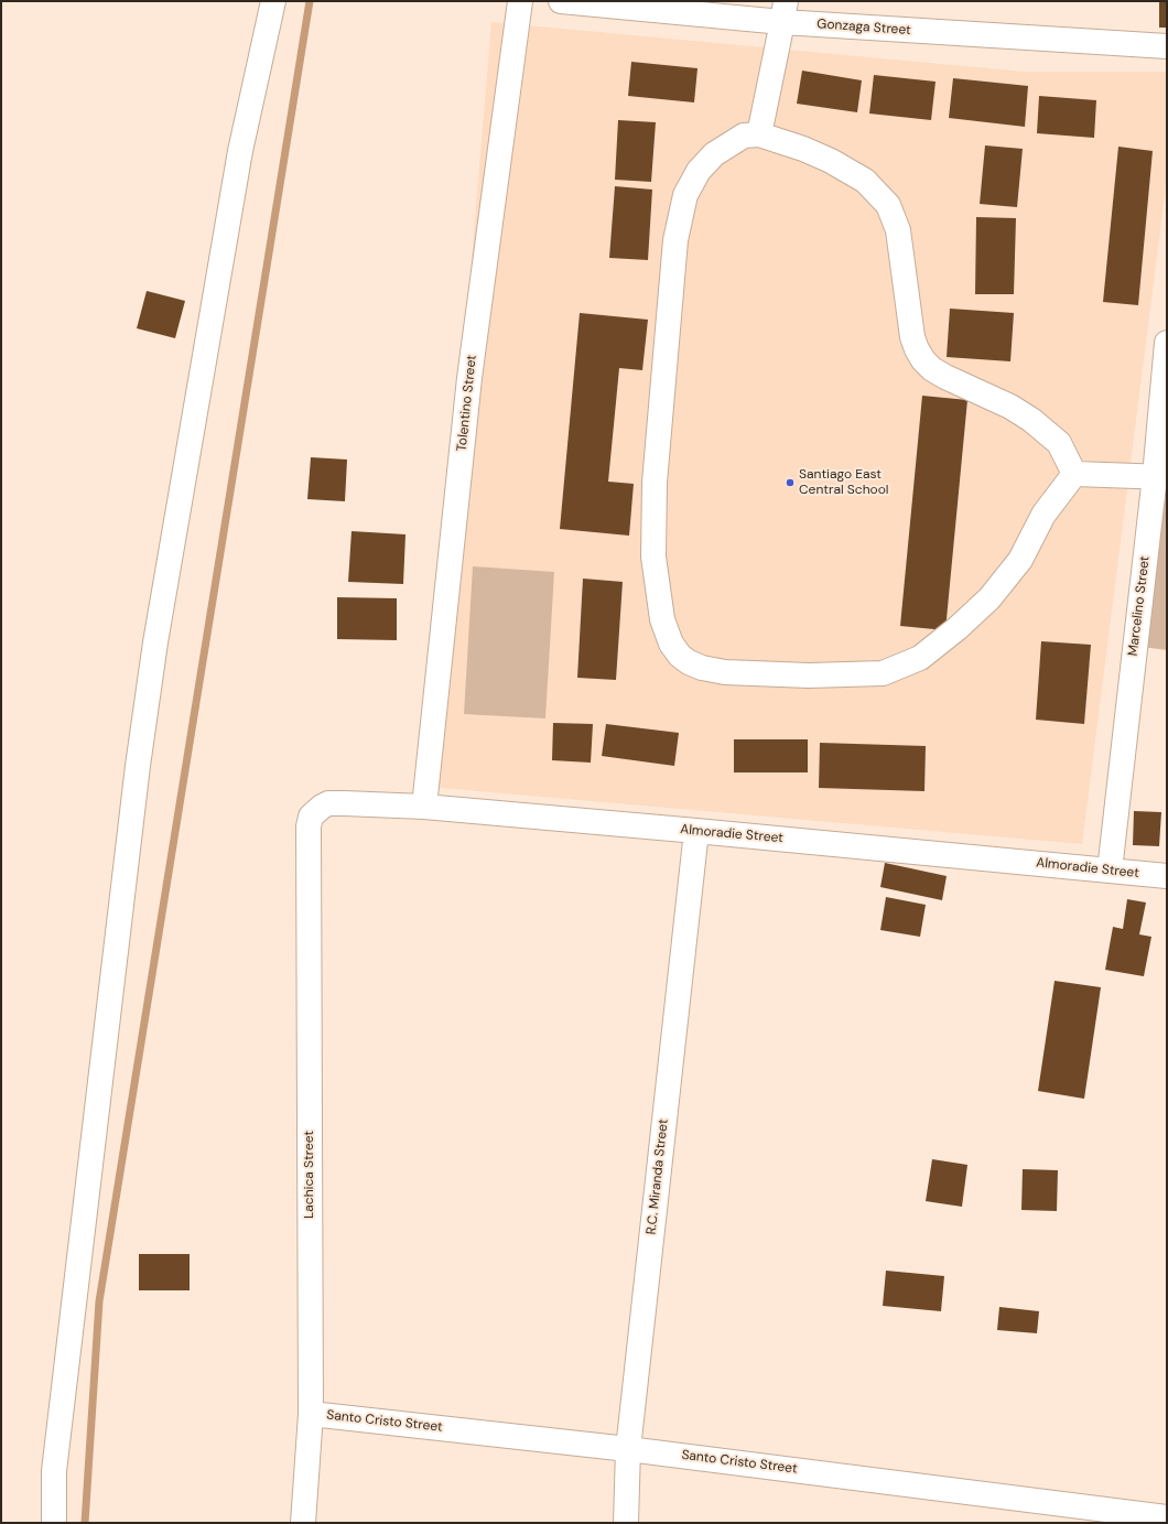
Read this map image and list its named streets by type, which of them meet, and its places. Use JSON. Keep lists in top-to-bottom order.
{
  "streets": {
    "street": [
      "Gonzaga Street",
      "Tolentino Street",
      "Marcelino Street",
      "Almoradie Street",
      "Lachica Street",
      "R.C. Miranda Street",
      "Santo Cristo Street"
    ]
  },
  "crossings": [
    ["Tolentino Street", "Almoradie Street"],
    ["Marcelino Street", "Almoradie Street"],
    ["Almoradie Street", "Lachica Street"],
    ["Almoradie Street", "R.C. Miranda Street"],
    ["Lachica Street", "Santo Cristo Street"],
    ["R.C. Miranda Street", "Santo Cristo Street"]
  ],
  "places": ["Santiago East Central School"]
}
